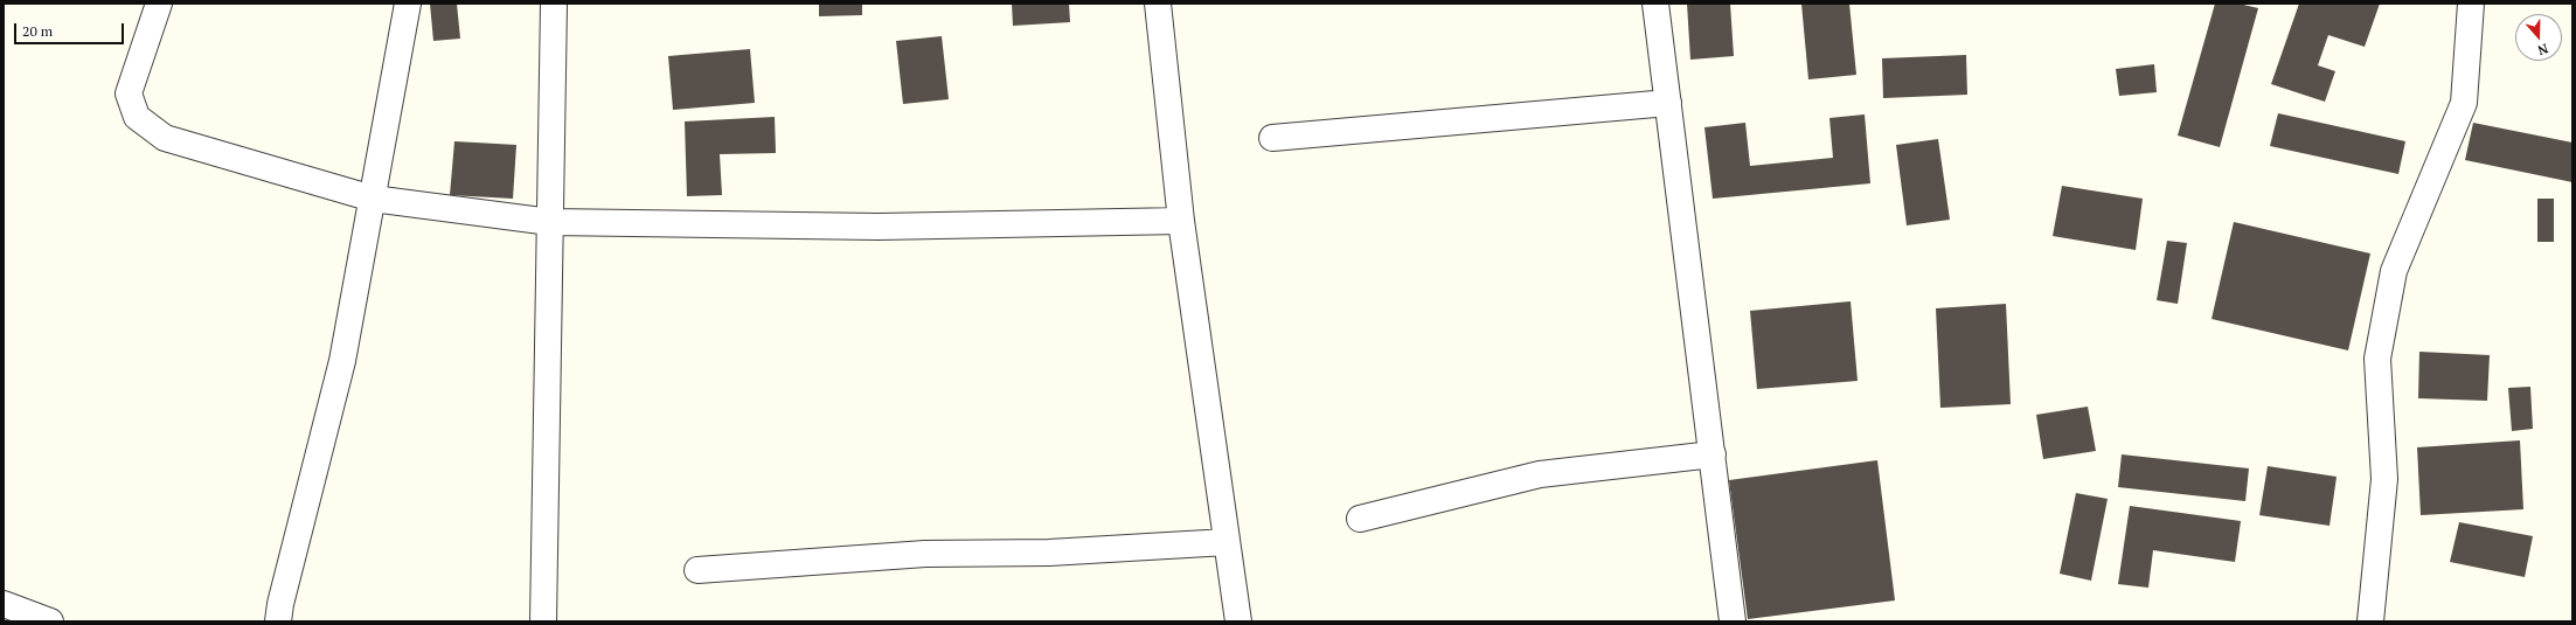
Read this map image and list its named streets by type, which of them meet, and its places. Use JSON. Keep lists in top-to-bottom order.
{
  "scale_bar": "20 m",
  "north": "bottom"
}
